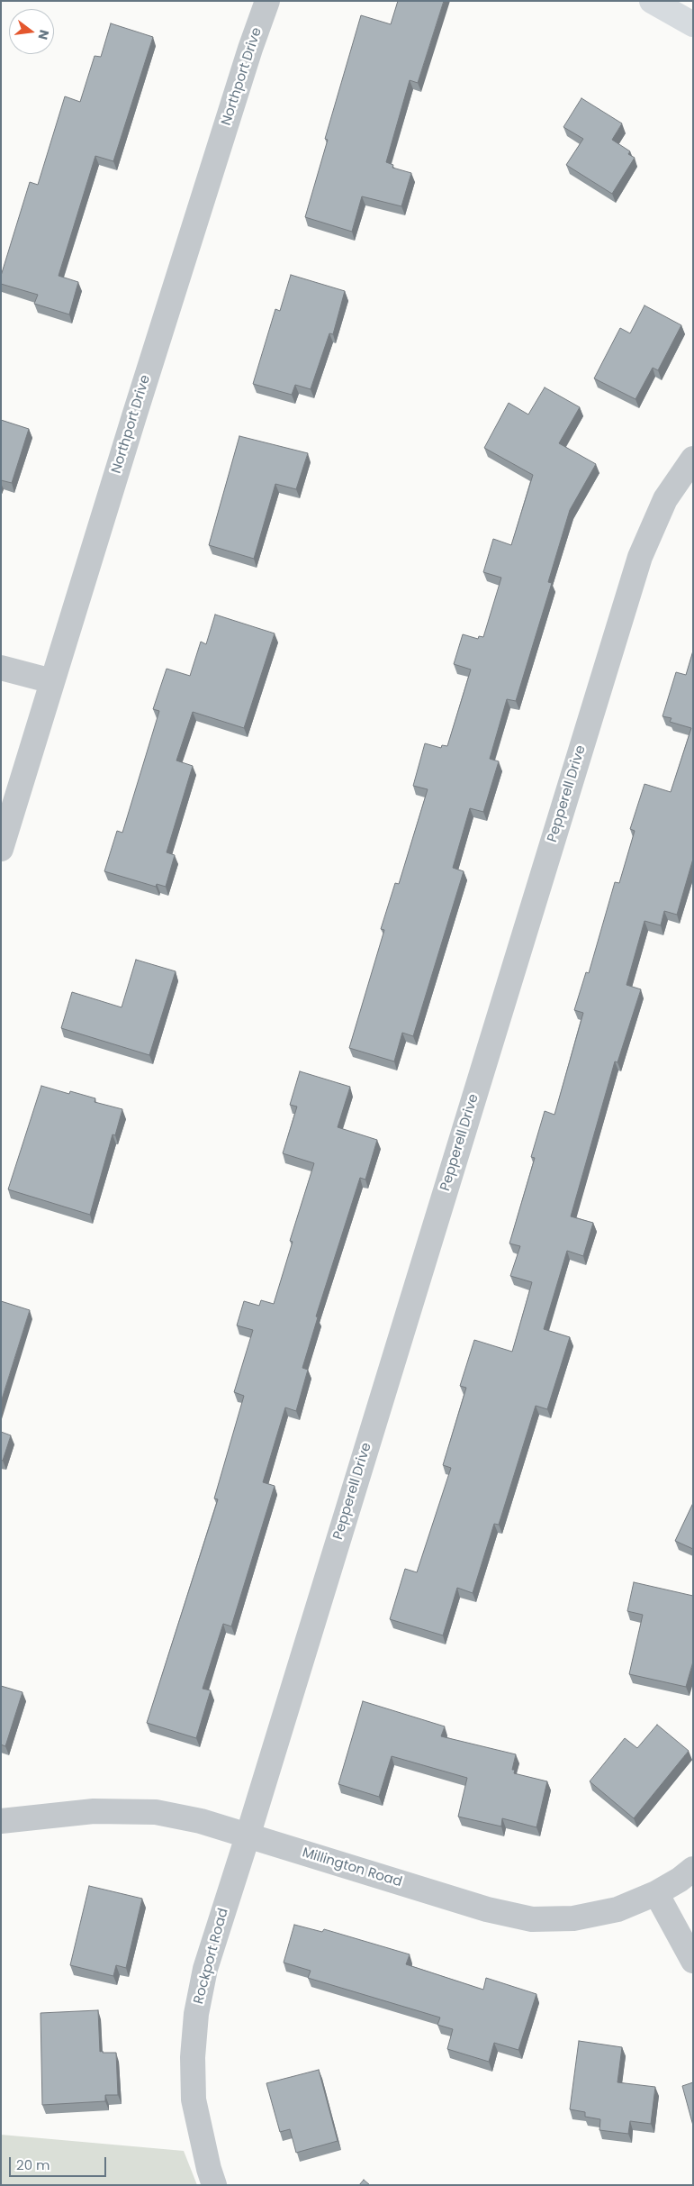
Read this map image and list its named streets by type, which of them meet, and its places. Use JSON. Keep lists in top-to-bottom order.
{
  "streets": {
    "street": [
      "Northport Drive",
      "Pepperell Drive",
      "Millington Road",
      "Rockport Road"
    ]
  },
  "crossings": [
    ["Pepperell Drive", "Millington Road"],
    ["Pepperell Drive", "Rockport Road"],
    ["Millington Road", "Rockport Road"]
  ],
  "scale_bar": "20 m",
  "north": "right"
}
